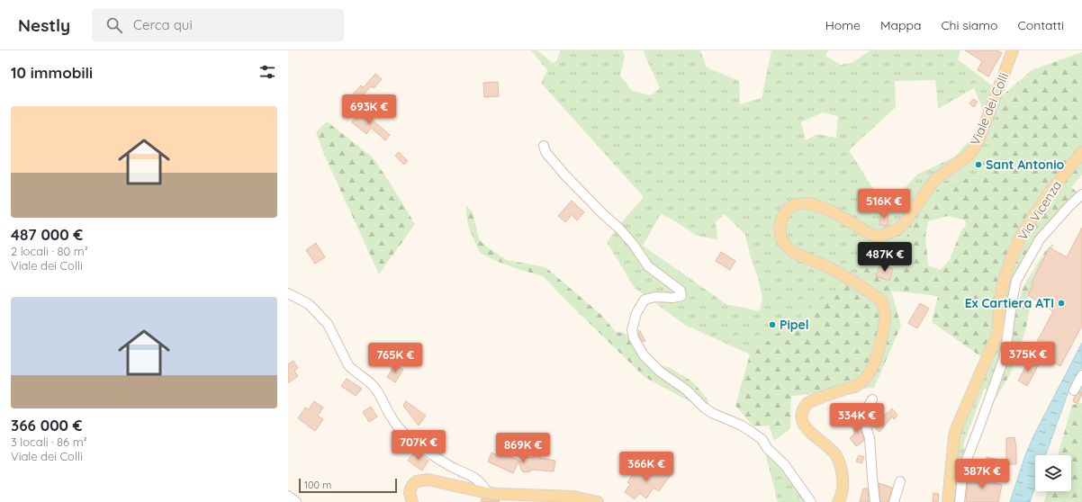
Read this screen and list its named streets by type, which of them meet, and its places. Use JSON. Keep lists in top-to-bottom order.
{
  "streets": {
    "main road": ["Viale dei Colli", "Via Vicenza"]
  },
  "places": ["Sant Antonio", "Ex Cartiera ATI", "Pipel"],
  "scale_bar": "100 m",
  "page": {
    "header": "Nestly",
    "search": "Cerca qui",
    "nav": [
      "Home",
      "Mappa",
      "Chi siamo",
      "Contatti"
    ],
    "heading": "10 immobili",
    "list": [
      {
        "name": "487 000 €",
        "note": "2 locali · 80 m² · Viale dei Colli"
      },
      {
        "name": "366 000 €",
        "note": "3 locali · 86 m² · Viale dei Colli"
      }
    ],
    "price": [
      "693K €",
      "516K €",
      "487K €",
      "375K €",
      "765K €",
      "334K €",
      "707K €",
      "869K €",
      "366K €",
      "387K €"
    ],
    "scale": "100 m"
  }
}
